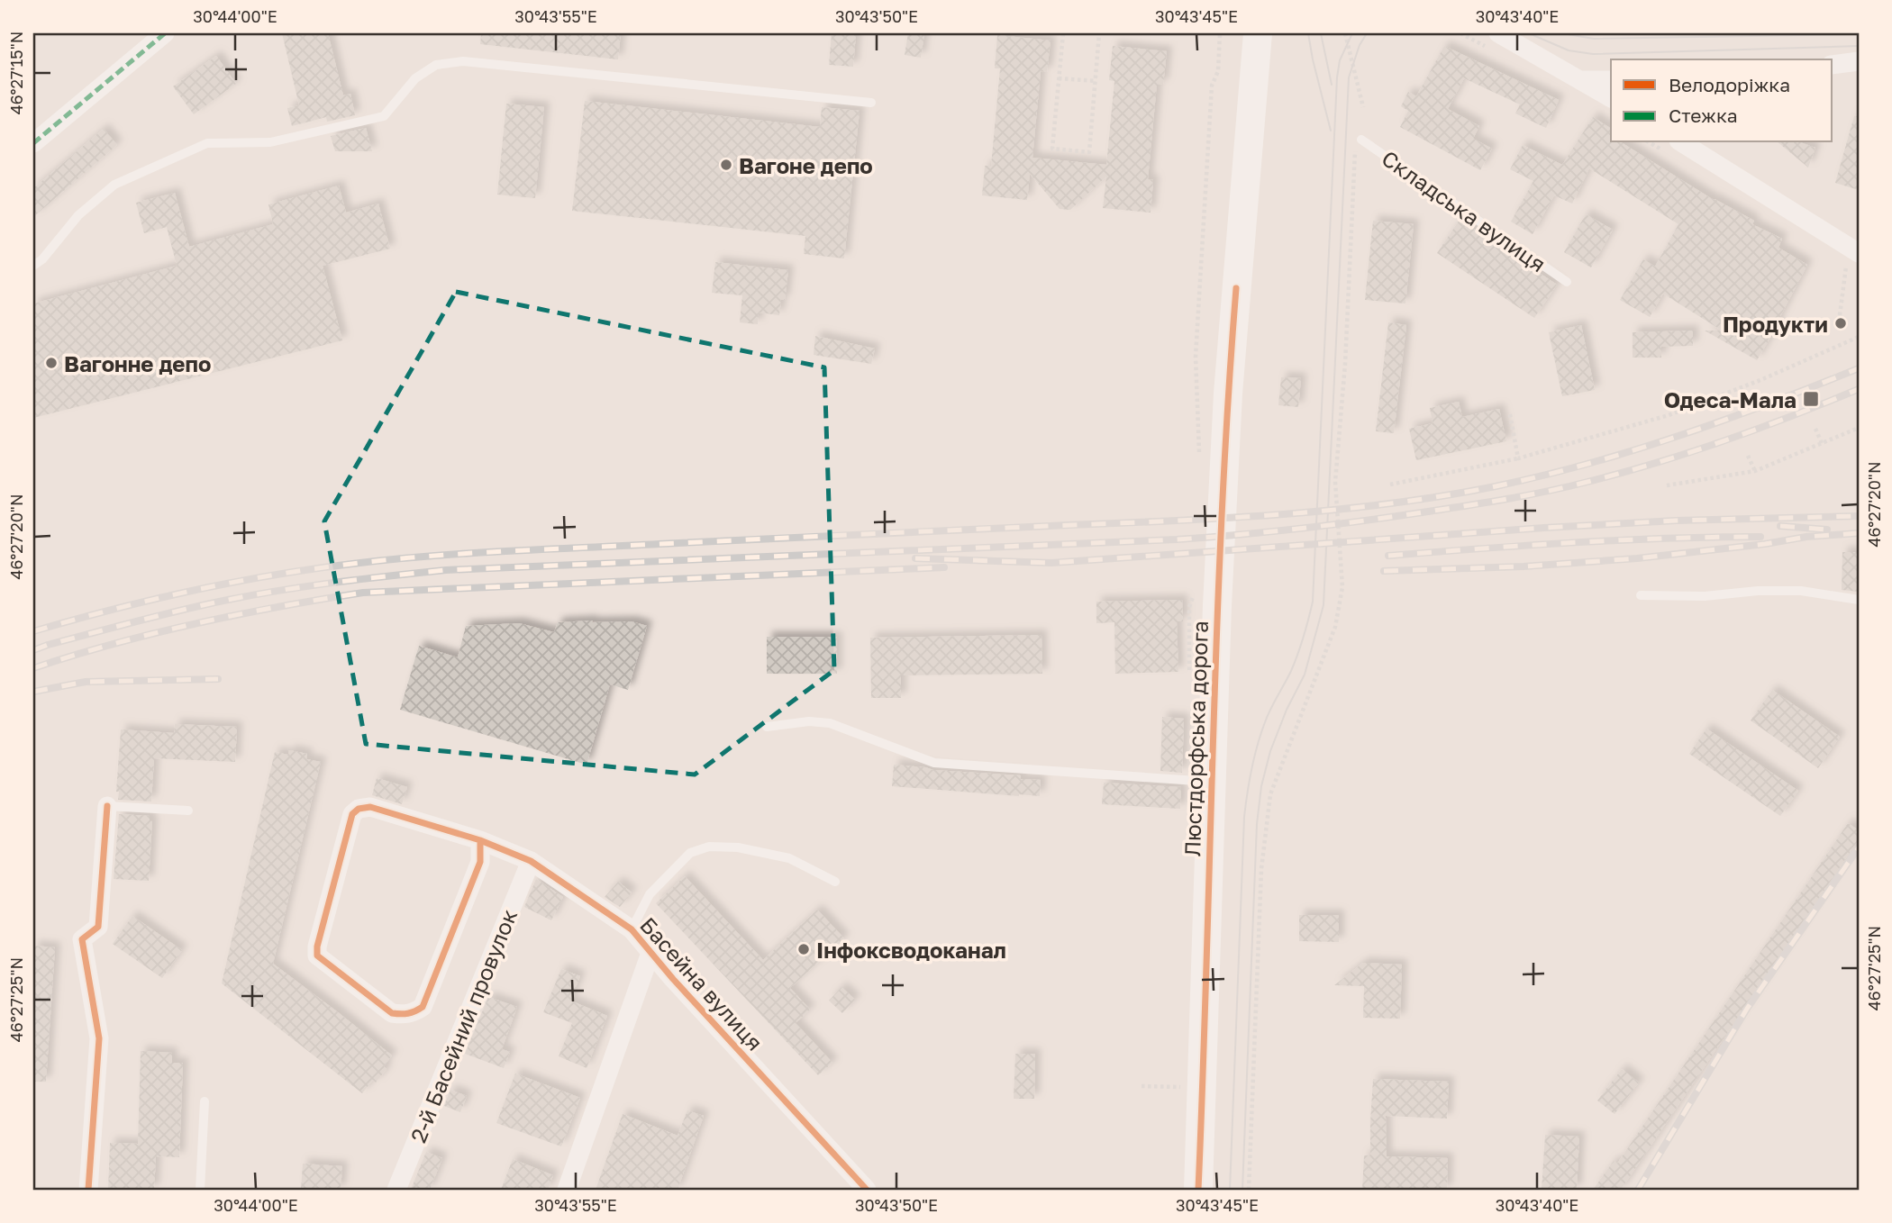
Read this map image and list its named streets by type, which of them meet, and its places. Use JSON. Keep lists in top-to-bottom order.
{
  "streets": {
    "main road": ["Люстдорфська дорога"],
    "street": ["Басейна вулиця", "2-й Басейний провулок"],
    "lane": ["Складська вулиця"]
  },
  "crossings": [
    ["Басейна вулиця", "2-й Басейний провулок"]
  ],
  "places": {
    "other": [
      "Вагоне депо",
      "Продукти",
      "Вагонне депо",
      "Інфоксводоканал"
    ],
    "transit": ["Одеса-Мала"]
  },
  "legend": ["Велодоріжка", "Стежка"],
  "coordinates": [
    "30°44'00\"E",
    "30°43'55\"E",
    "30°43'50\"E",
    "30°43'45\"E",
    "30°43'40\"E",
    "46°27'15\"N",
    "46°27'20\"N",
    "46°27'25\"N"
  ]
}
